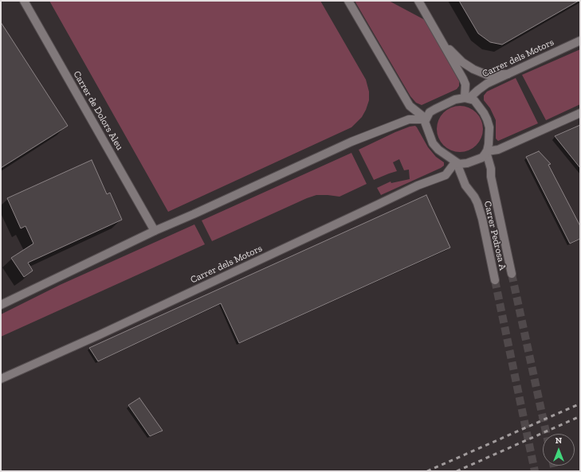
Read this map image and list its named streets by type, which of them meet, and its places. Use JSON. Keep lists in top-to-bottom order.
{
  "streets": {
    "street": ["Carrer dels Motors", "Carrer de Dolors Aleu", "Carrer Pedrosa A"]
  },
  "crossings": [
    ["Carrer dels Motors", "Carrer Pedrosa A"]
  ],
  "north": "top"
}
